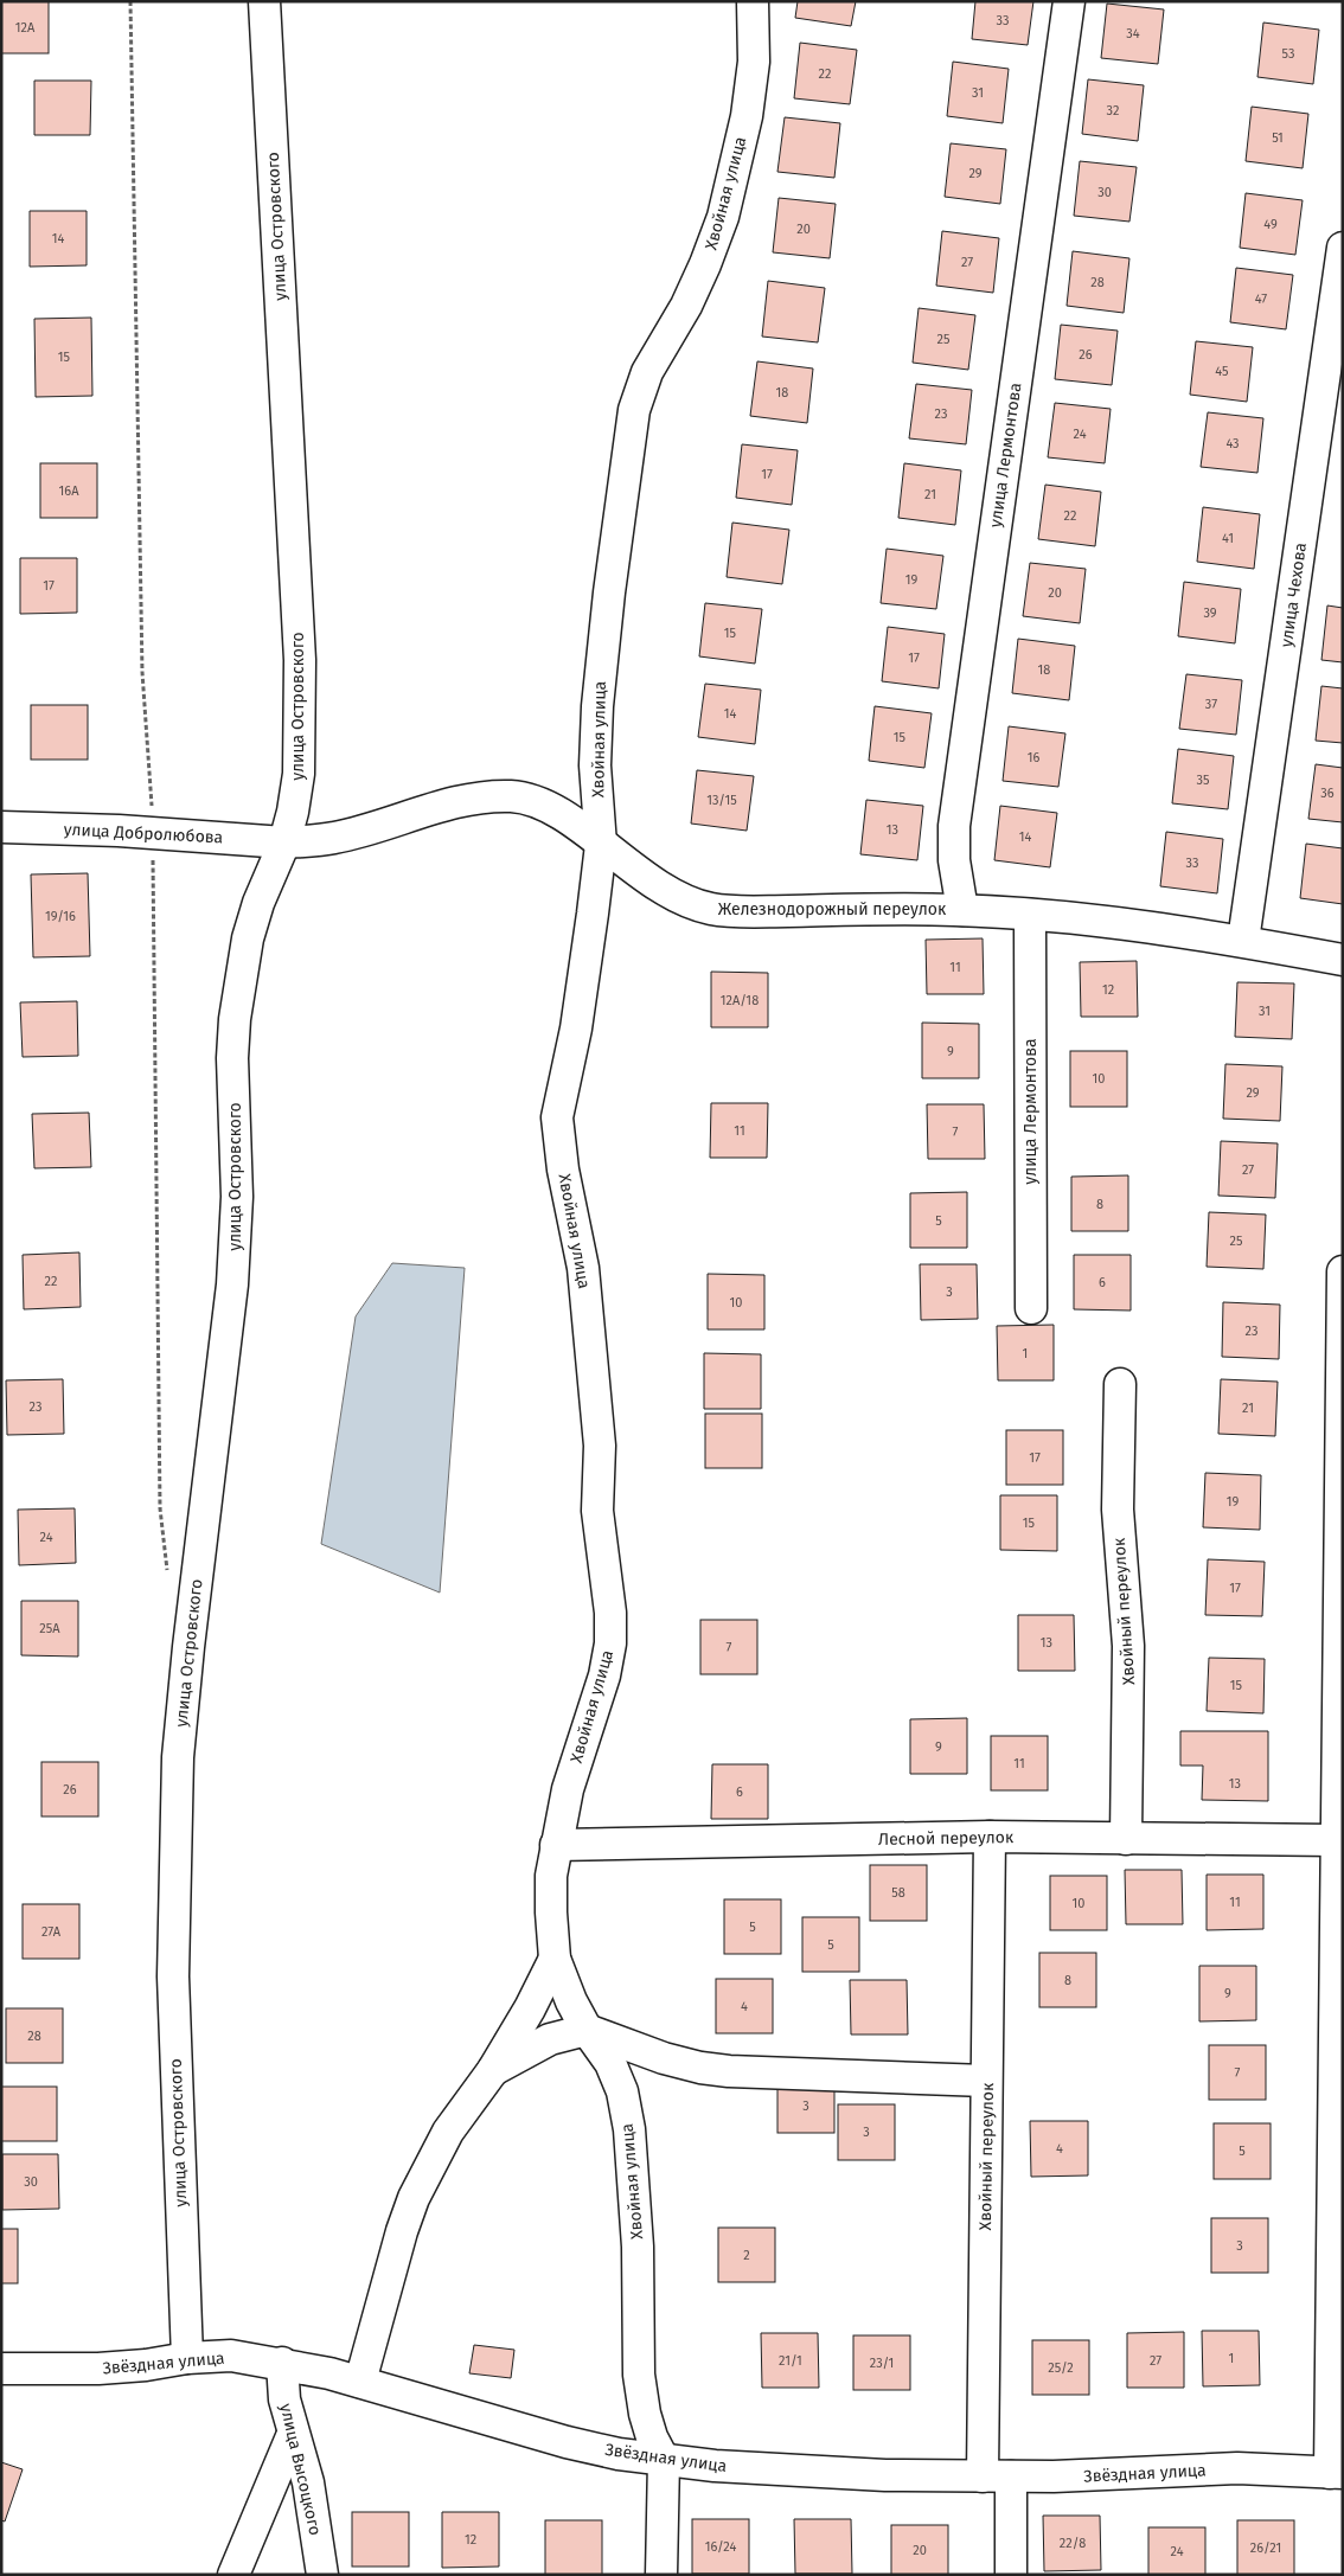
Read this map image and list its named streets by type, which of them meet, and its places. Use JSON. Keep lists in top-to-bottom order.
{
  "streets": {
    "street": [
      "Хвойная улица",
      "улица Островского",
      "улица Лермонтова",
      "улица Чехова",
      "улица Добролюбова",
      "Железнодорожный переулок",
      "Хвойный переулок",
      "Лесной переулок",
      "Звёздная улица",
      "улица Высоцкого"
    ]
  },
  "crossings": [
    ["Хвойная улица", "Железнодорожный переулок"],
    ["Хвойная улица", "Лесной переулок"],
    ["Хвойная улица", "Звёздная улица"],
    ["улица Островского", "улица Добролюбова"],
    ["улица Островского", "Железнодорожный переулок"],
    ["улица Островского", "Звёздная улица"],
    ["улица Лермонтова", "Железнодорожный переулок"],
    ["улица Чехова", "Железнодорожный переулок"],
    ["улица Добролюбова", "Железнодорожный переулок"],
    ["Хвойный переулок", "Лесной переулок"],
    ["Хвойный переулок", "Звёздная улица"],
    ["Звёздная улица", "улица Высоцкого"]
  ],
  "house_numbers": [
    "33",
    "12А",
    "34",
    "53",
    "22",
    "31",
    "32",
    "51",
    "29",
    "30",
    "49",
    "20",
    "14",
    "27",
    "28",
    "47",
    "25",
    "26",
    "15",
    "45",
    "18",
    "23",
    "24",
    "43",
    "17",
    "16А",
    "21",
    "22",
    "41",
    "19",
    "17",
    "20",
    "39",
    "15",
    "17",
    "18",
    "37",
    "14",
    "15",
    "16",
    "35",
    "36",
    "13/15",
    "13",
    "14",
    "33",
    "19/16",
    "11",
    "12",
    "12А/18",
    "31",
    "9",
    "10",
    "29",
    "11",
    "7",
    "27",
    "8",
    "5",
    "25",
    "22",
    "6",
    "3",
    "10",
    "23",
    "1",
    "23",
    "21",
    "17",
    "19",
    "15",
    "24",
    "17",
    "25А",
    "13",
    "7",
    "15",
    "9",
    "11",
    "13",
    "26",
    "6",
    "58",
    "11",
    "10",
    "5",
    "27А",
    "5",
    "8",
    "9",
    "4",
    "28",
    "7",
    "3",
    "3",
    "4",
    "5",
    "30",
    "3",
    "2",
    "1",
    "21/1",
    "27",
    "23/1",
    "25/2",
    "12",
    "22/8",
    "16/24",
    "26/21",
    "20",
    "24"
  ]
}
